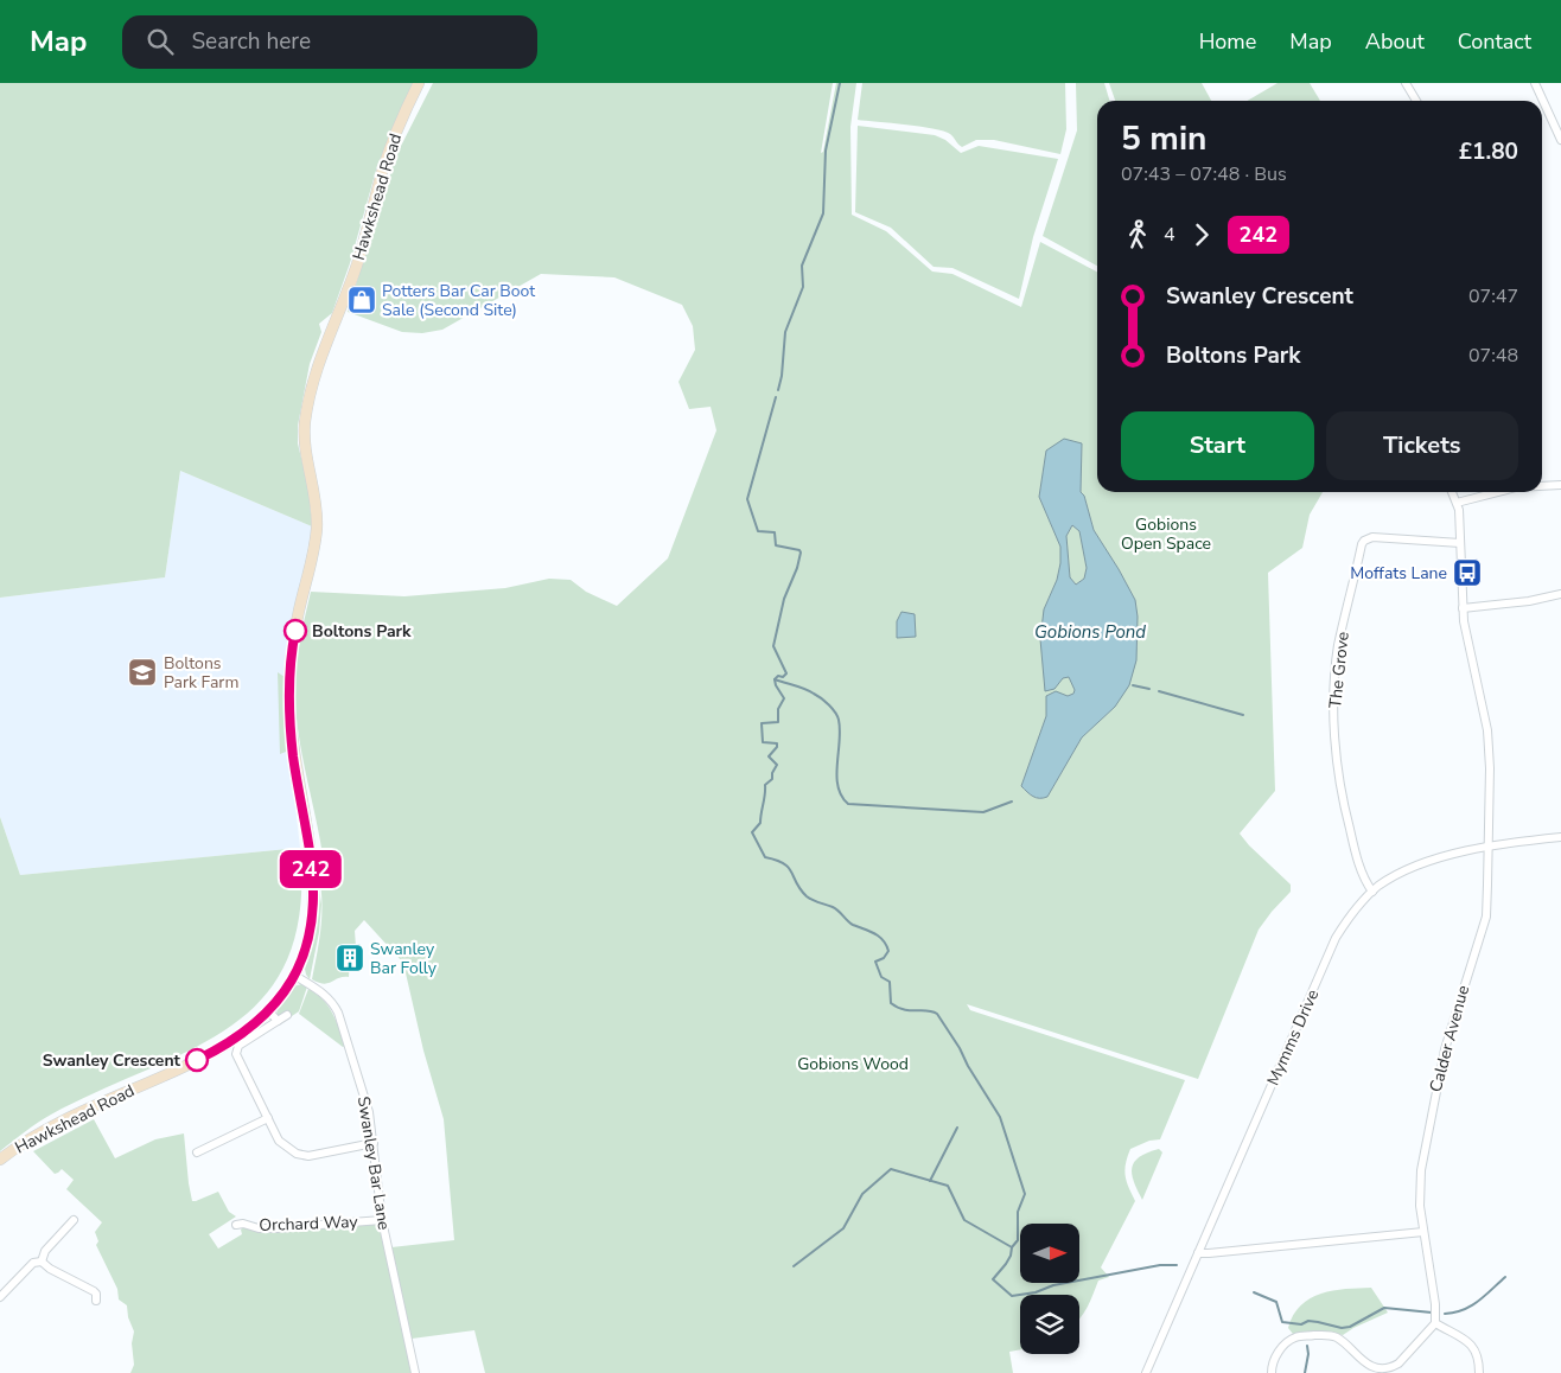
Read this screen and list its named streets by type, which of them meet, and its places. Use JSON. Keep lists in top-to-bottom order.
{
  "streets": {
    "street": [
      "Hawkshead Road",
      "The Grove",
      "Mymms Drive",
      "Calder Avenue",
      "Swanley Bar Lane",
      "Orchard Way"
    ]
  },
  "crossings": [
    ["Hawkshead Road", "Swanley Bar Lane"],
    ["The Grove", "Mymms Drive"],
    ["Mymms Drive", "Calder Avenue"],
    ["Swanley Bar Lane", "Orchard Way"]
  ],
  "water": ["Gobions Pond"],
  "parks": ["Gobions Open Space", "Gobions Wood"],
  "places": {
    "shop": ["Potters Bar Car Boot Sale (Second Site)"],
    "bus stop": ["Moffats Lane"],
    "other": ["Boltons Park", "Swanley Crescent"],
    "school or university": ["Boltons Park Farm"],
    "building": ["Swanley Bar Folly"]
  },
  "lines": ["bus line 242"],
  "north": "right",
  "page": {
    "header": "Map",
    "search": "Search here",
    "nav": [
      "Home",
      "Map",
      "About",
      "Contact"
    ],
    "on_map": "242",
    "heading": ["5 min", "07:43 – 07:48 · Bus", "£1.80"],
    "legs": ["4", "242"],
    "list": [
      {
        "name": "Swanley Crescent",
        "value": "07:47"
      },
      {
        "name": "Boltons Park",
        "value": "07:48"
      }
    ],
    "buttons": ["Start", "Tickets"]
  }
}
